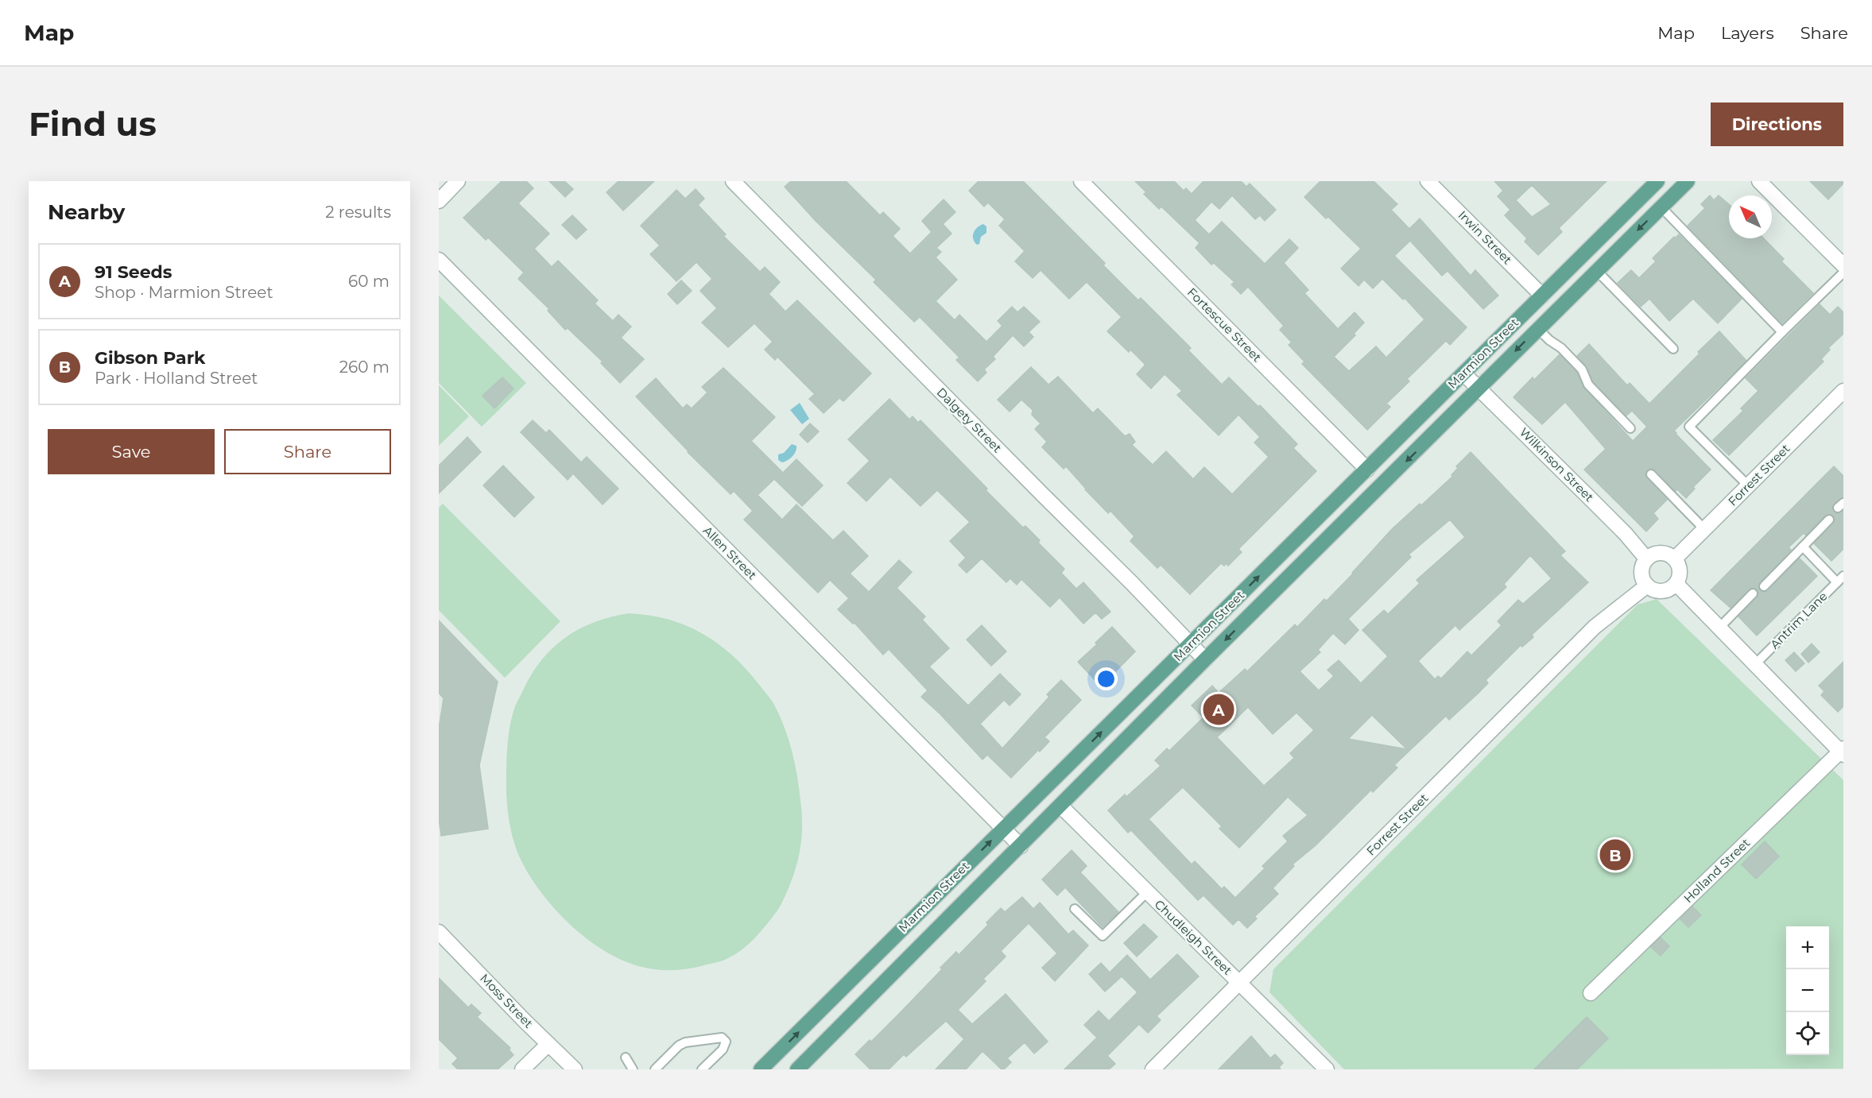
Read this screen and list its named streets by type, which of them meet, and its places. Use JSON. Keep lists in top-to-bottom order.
{
  "streets": {
    "main road": ["Marmion Street"],
    "street": [
      "Irwin Street",
      "Fortescue Street",
      "Dalgety Street",
      "Wilkinson Street",
      "Forrest Street",
      "Allen Street",
      "Holland Street",
      "Chudleigh Street",
      "Moss Street"
    ],
    "lane": ["Antrim Lane"]
  },
  "crossings": [
    ["Irwin Street", "Marmion Street"],
    ["Fortescue Street", "Marmion Street"],
    ["Marmion Street", "Dalgety Street"],
    ["Marmion Street", "Wilkinson Street"],
    ["Marmion Street", "Allen Street"],
    ["Marmion Street", "Chudleigh Street"],
    ["Wilkinson Street", "Forrest Street"],
    ["Forrest Street", "Chudleigh Street"]
  ],
  "north": "top left",
  "page": {
    "header": "Map",
    "nav": ["Map", "Layers", "Share"],
    "buttons": [
      "Directions",
      ["Save", "Share"]
    ],
    "title": "Find us",
    "heading": ["Nearby", "2 results"],
    "list": [
      {
        "mark": "A",
        "name": "91 Seeds",
        "note": "Shop · Marmion Street",
        "value": "60 m"
      },
      {
        "mark": "B",
        "name": "Gibson Park",
        "note": "Park · Holland Street",
        "value": "260 m"
      }
    ],
    "pins": ["A", "B"],
    "map_buttons": ["+", "−"]
  }
}
